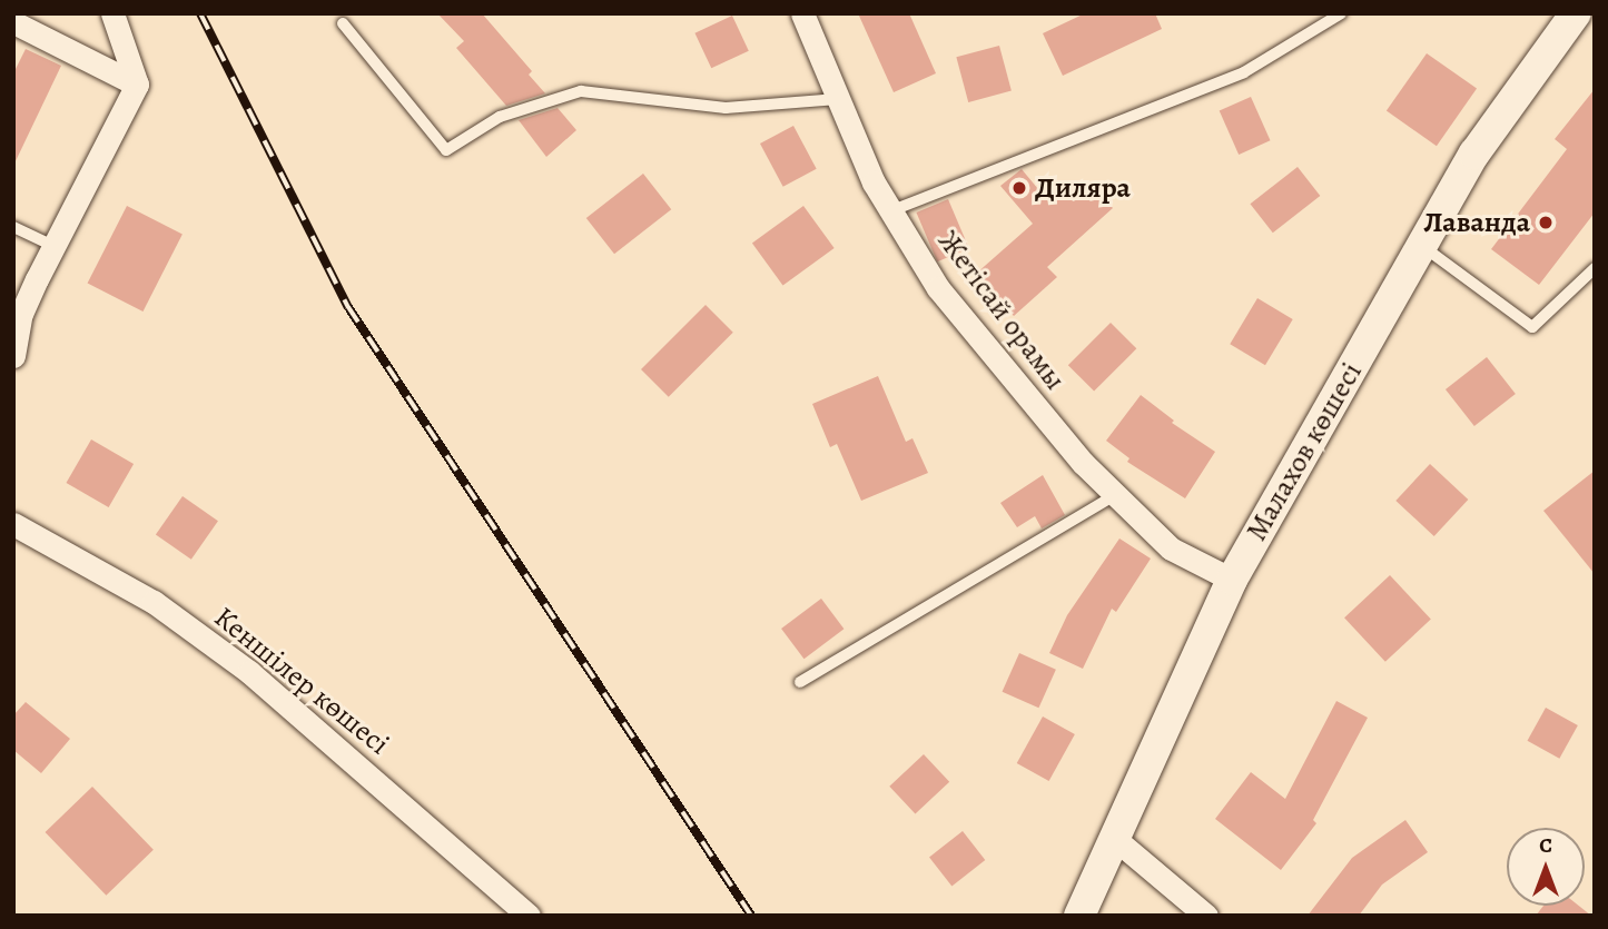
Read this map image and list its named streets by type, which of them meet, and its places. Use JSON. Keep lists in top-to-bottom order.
{
  "streets": {
    "main road": ["Малахов көшесі"],
    "street": ["Жетісай орамы", "Кеншілер көшесі"]
  },
  "crossings": [
    ["Жетісай орамы", "Малахов көшесі"]
  ],
  "places": ["Диляра", "Лаванда"],
  "north": "top"
}
